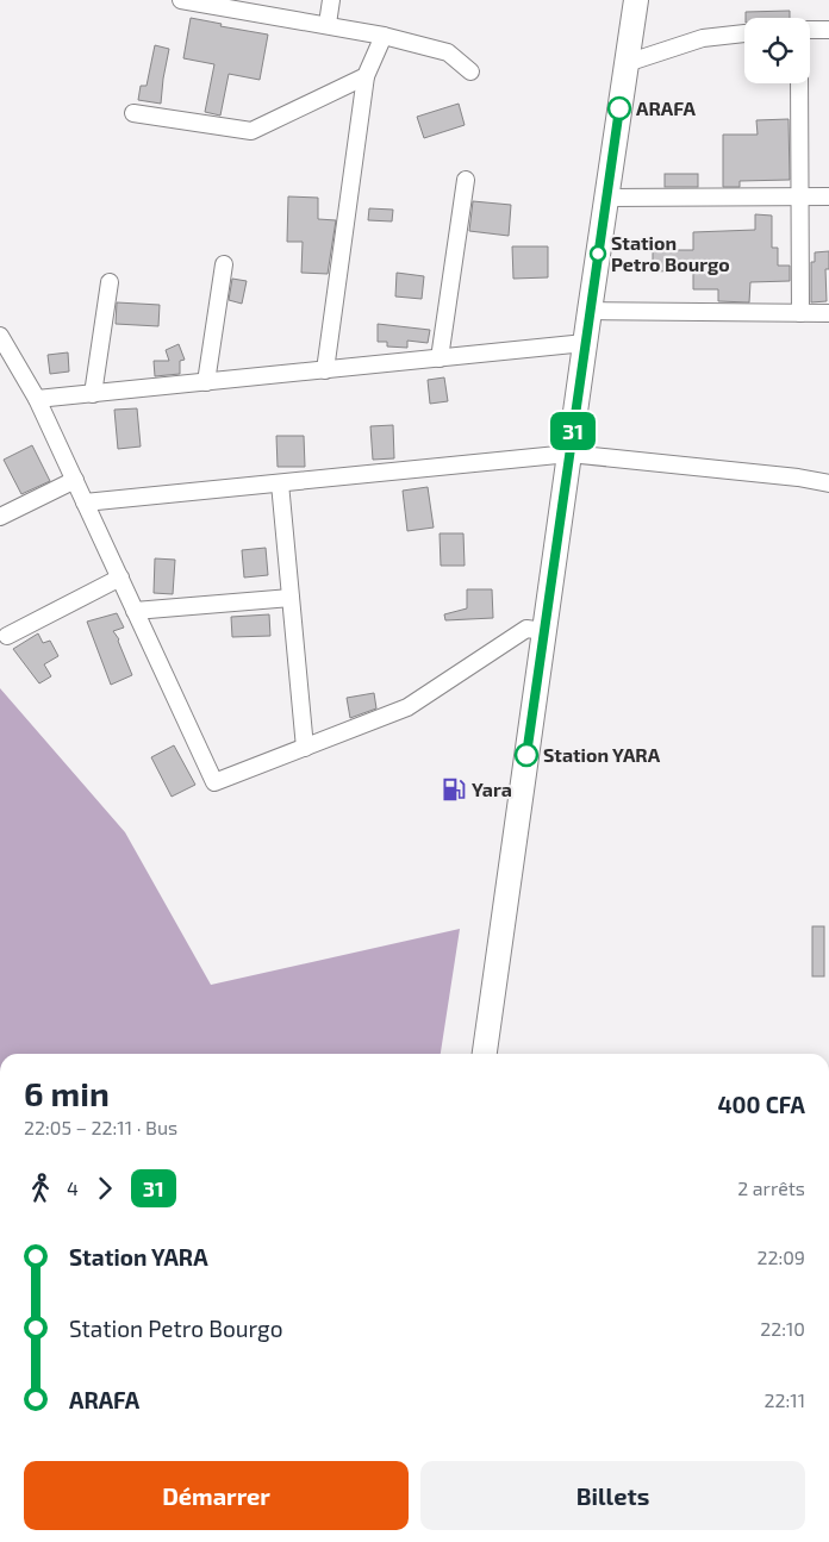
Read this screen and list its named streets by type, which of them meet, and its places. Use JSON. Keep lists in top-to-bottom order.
{
  "places": {
    "other": ["ARAFA", "Station Petro Bourgo", "Station YARA"],
    "fuel station": ["Yara"]
  },
  "lines": ["bus line 31"],
  "page": {
    "on_map": "31",
    "heading": ["6 min", "22:05 – 22:11 · Bus", "400 CFA"],
    "legs": ["4", "31", "2 arrêts"],
    "list": [
      {
        "name": "Station YARA",
        "value": "22:09"
      },
      {
        "name": "Station Petro Bourgo",
        "value": "22:10"
      },
      {
        "name": "ARAFA",
        "value": "22:11"
      }
    ],
    "buttons": ["Démarrer", "Billets"]
  }
}
